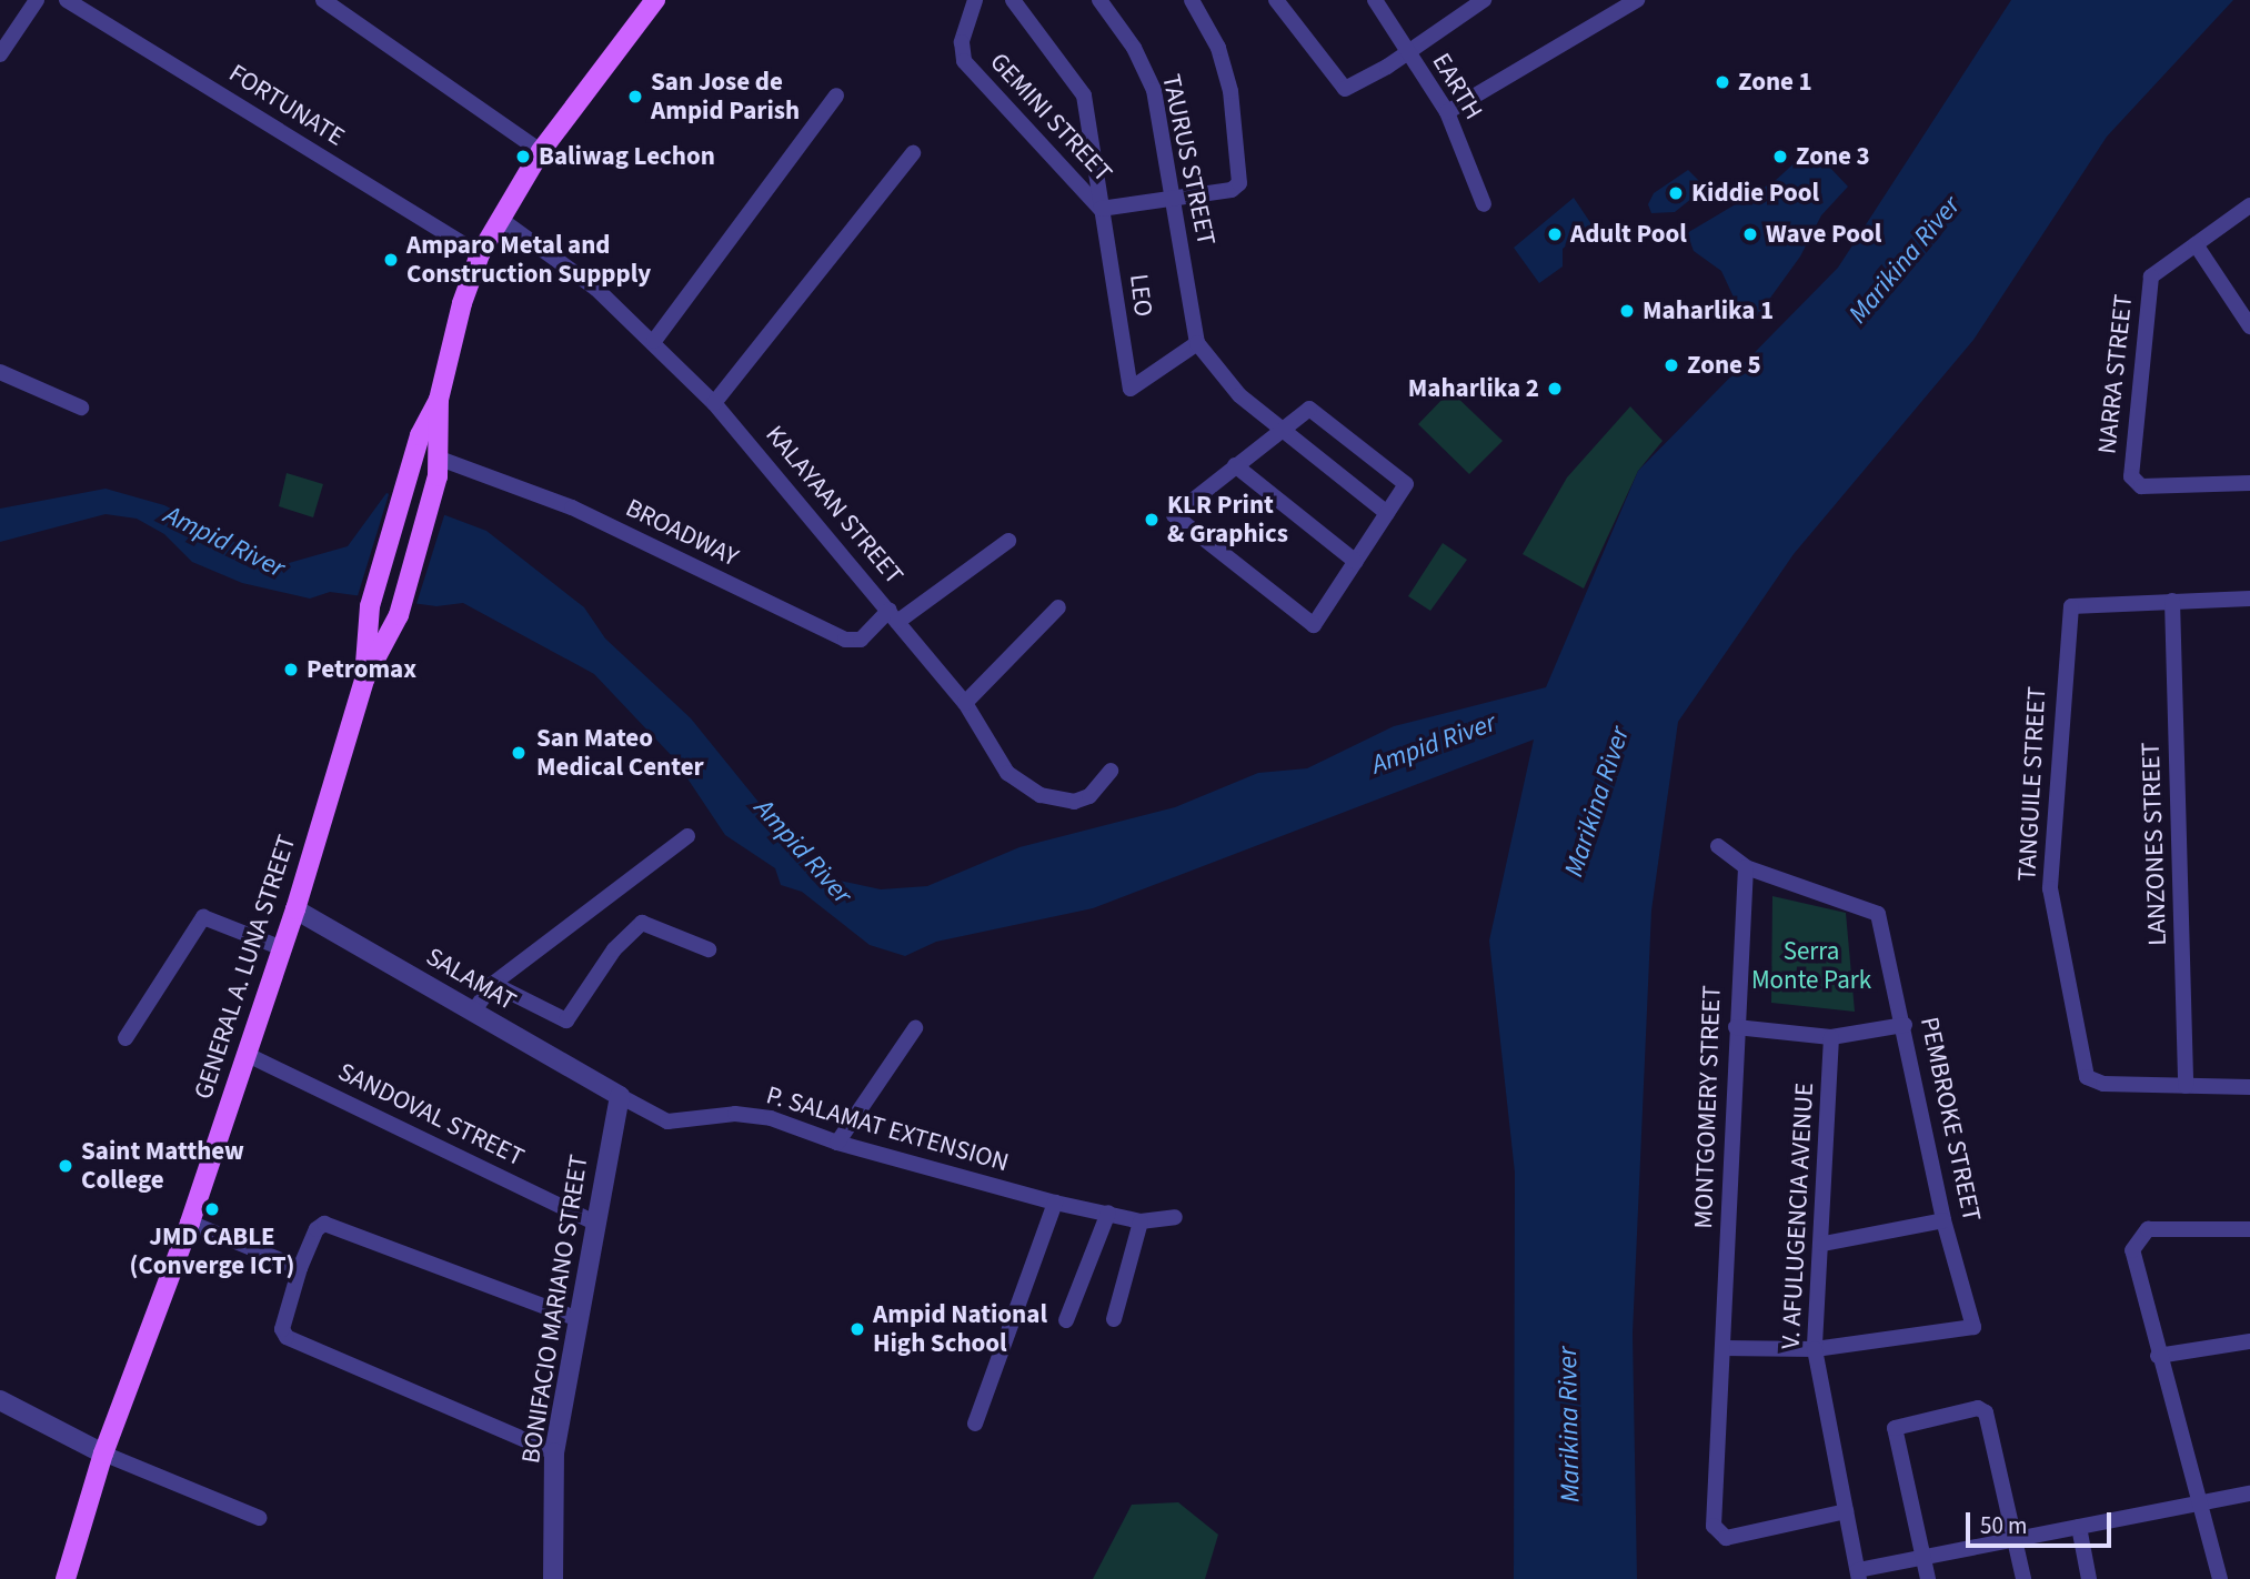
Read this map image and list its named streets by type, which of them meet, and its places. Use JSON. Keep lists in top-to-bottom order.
{
  "streets": {
    "main road": ["GENERAL A. LUNA STREET"],
    "street": [
      "EARTH",
      "FORTUNATE",
      "GEMINI STREET",
      "TAURUS STREET",
      "LEO",
      "NARRA STREET",
      "KALAYAAN STREET",
      "BROADWAY",
      "TANGUILE STREET",
      "LANZONES STREET",
      "SALAMAT",
      "MONTGOMERY STREET",
      "SANDOVAL STREET",
      "PEMBROKE STREET",
      "P. SALAMAT EXTENSION",
      "V. AFULUGENCIA AVENUE",
      "BONIFACIO MARIANO STREET"
    ]
  },
  "crossings": [
    ["FORTUNATE", "GENERAL A. LUNA STREET"],
    ["GEMINI STREET", "LEO"],
    ["TAURUS STREET", "LEO"],
    ["KALAYAAN STREET", "BROADWAY"],
    ["KALAYAAN STREET", "GENERAL A. LUNA STREET"],
    ["BROADWAY", "GENERAL A. LUNA STREET"],
    ["TANGUILE STREET", "LANZONES STREET"],
    ["GENERAL A. LUNA STREET", "SALAMAT"],
    ["GENERAL A. LUNA STREET", "SANDOVAL STREET"],
    ["SALAMAT", "P. SALAMAT EXTENSION"],
    ["SALAMAT", "BONIFACIO MARIANO STREET"],
    ["MONTGOMERY STREET", "PEMBROKE STREET"],
    ["MONTGOMERY STREET", "V. AFULUGENCIA AVENUE"],
    ["SANDOVAL STREET", "BONIFACIO MARIANO STREET"],
    ["PEMBROKE STREET", "V. AFULUGENCIA AVENUE"],
    ["P. SALAMAT EXTENSION", "BONIFACIO MARIANO STREET"]
  ],
  "water": ["Marikina River", "Ampid River"],
  "parks": ["Serra Monte Park"],
  "places": [
    "Zone 1",
    "San Jose de Ampid Parish",
    "Baliwag Lechon",
    "Zone 3",
    "Kiddie Pool",
    "Adult Pool",
    "Wave Pool",
    "Amparo Metal and Construction Suppply",
    "Maharlika 1",
    "Zone 5",
    "Maharlika 2",
    "KLR Print & Graphics",
    "Petromax",
    "San Mateo Medical Center",
    "Saint Matthew College",
    "JMD CABLE (Converge ICT)",
    "Ampid National High School"
  ],
  "scale_bar": "50 m"
}
